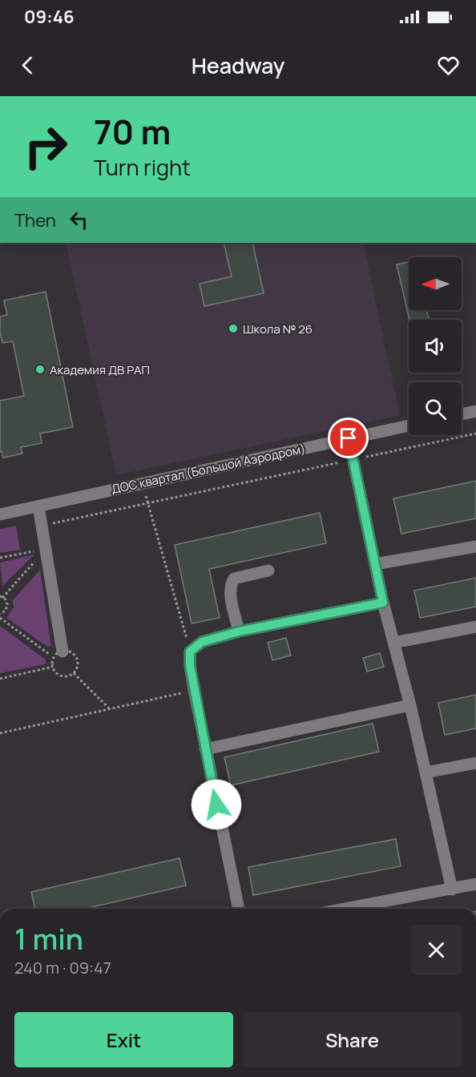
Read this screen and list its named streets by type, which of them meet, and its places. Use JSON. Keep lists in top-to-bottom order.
{
  "streets": {
    "street": ["ДОС квартал (Большой Аэродром)"]
  },
  "places": ["Школа № 26", "Академия ДВ РАП"],
  "north": "left",
  "page": {
    "status": "09:46",
    "header": "Headway",
    "turn": ["70 m", "Turn right"],
    "then": "Then",
    "heading": ["1 min", "240 m · 09:47"],
    "buttons": ["Exit", "Share"]
  }
}
